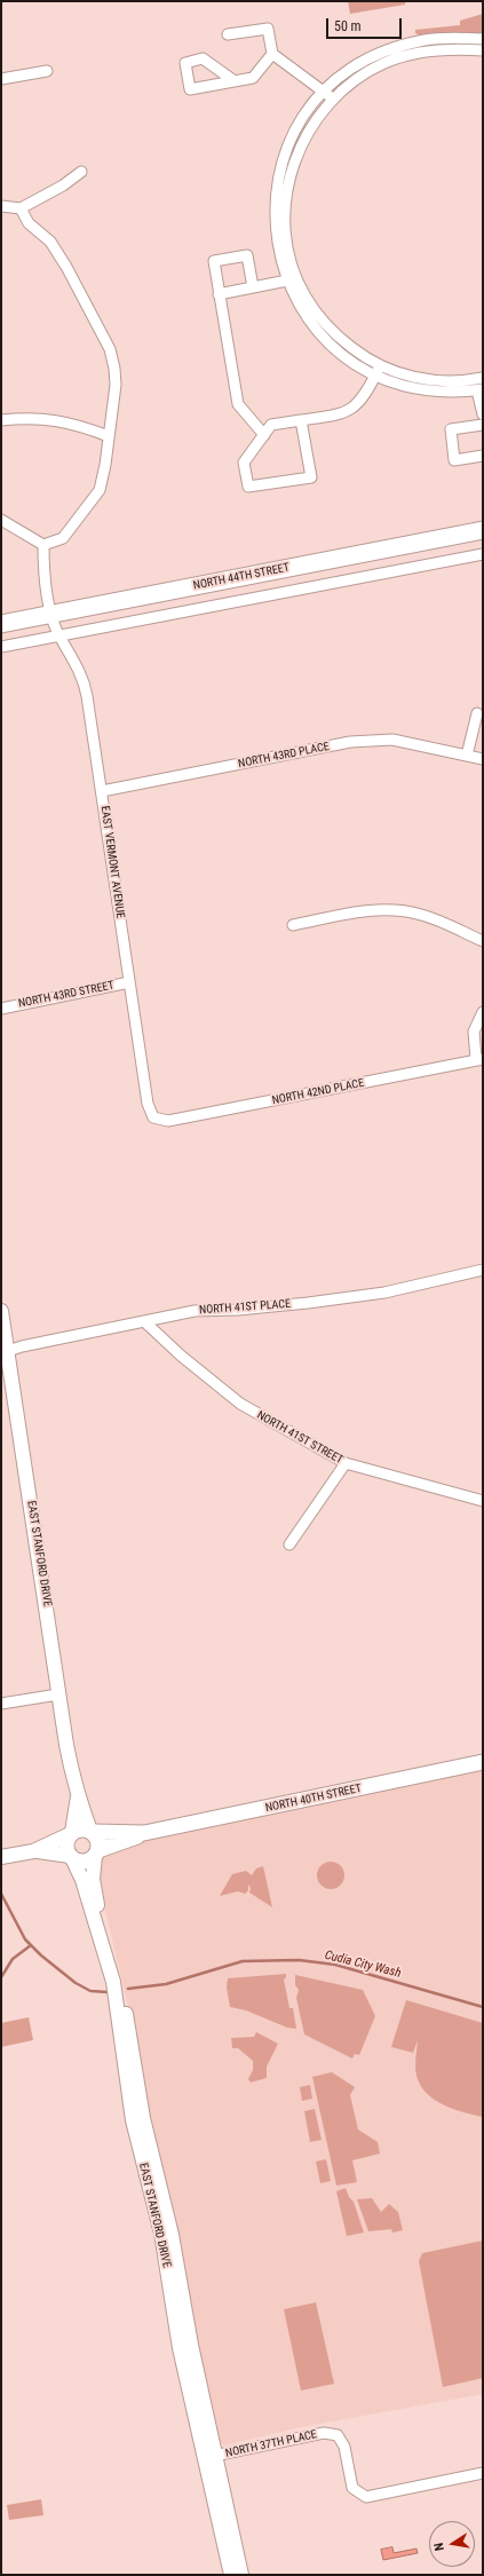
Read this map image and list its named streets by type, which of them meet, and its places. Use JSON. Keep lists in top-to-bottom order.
{
  "streets": {
    "main road": ["NORTH 44TH STREET", "NORTH 40TH STREET"],
    "street": [
      "NORTH 43RD PLACE",
      "EAST VERMONT AVENUE",
      "NORTH 43RD STREET",
      "NORTH 42ND PLACE",
      "NORTH 41ST PLACE",
      "NORTH 41ST STREET",
      "EAST STANFORD DRIVE",
      "NORTH 37TH PLACE"
    ]
  },
  "crossings": [
    ["NORTH 44TH STREET", "EAST VERMONT AVENUE"],
    ["NORTH 43RD PLACE", "EAST VERMONT AVENUE"],
    ["EAST VERMONT AVENUE", "NORTH 43RD STREET"],
    ["EAST VERMONT AVENUE", "NORTH 42ND PLACE"],
    ["NORTH 41ST PLACE", "NORTH 41ST STREET"],
    ["NORTH 41ST PLACE", "EAST STANFORD DRIVE"],
    ["EAST STANFORD DRIVE", "NORTH 40TH STREET"],
    ["EAST STANFORD DRIVE", "NORTH 37TH PLACE"]
  ],
  "water": ["Cudia City Wash"],
  "scale_bar": "50 m",
  "north": "left"
}
